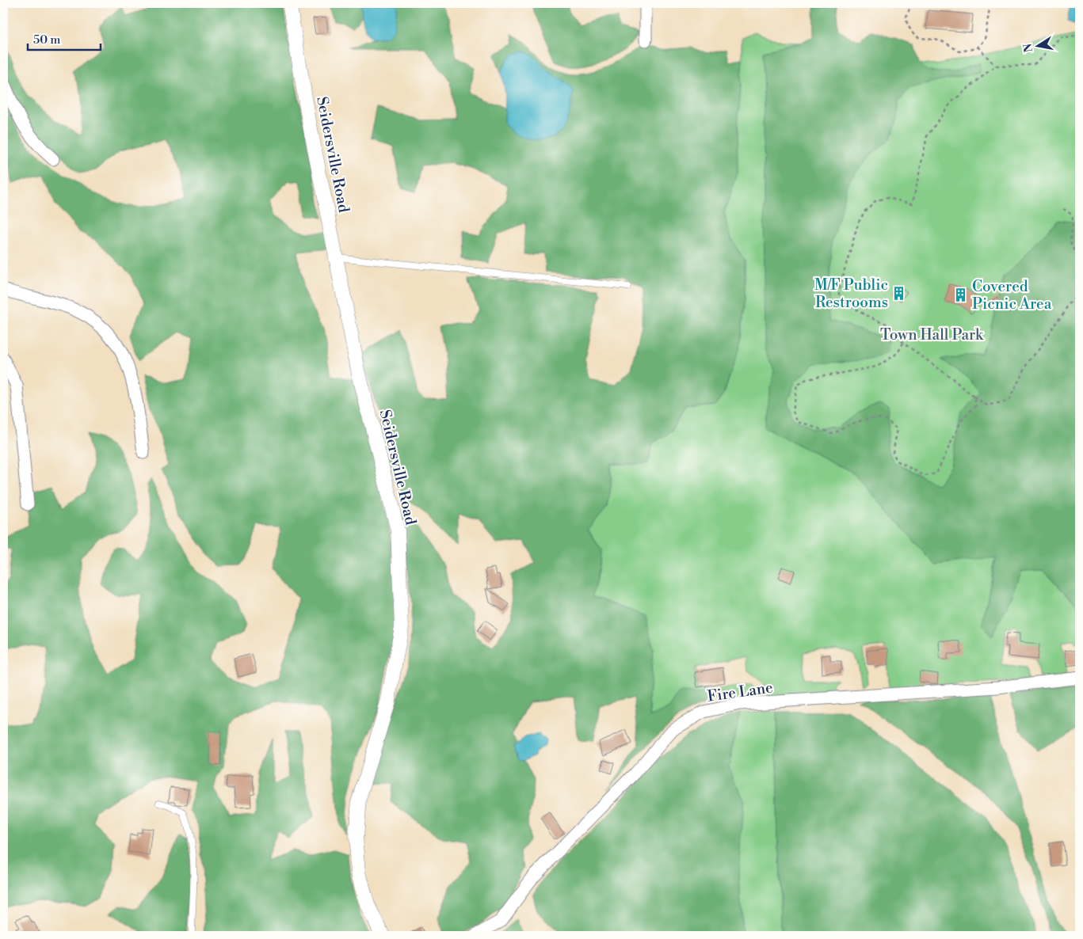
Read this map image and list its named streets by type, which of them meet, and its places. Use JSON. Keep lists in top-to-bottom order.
{
  "streets": {
    "street": ["Seidersville Road", "Fire Lane"]
  },
  "parks": ["Town Hall Park"],
  "places": {
    "building": ["M/F Public Restrooms", "Covered Picnic Area"]
  },
  "scale_bar": "50 m",
  "north": "left"
}
